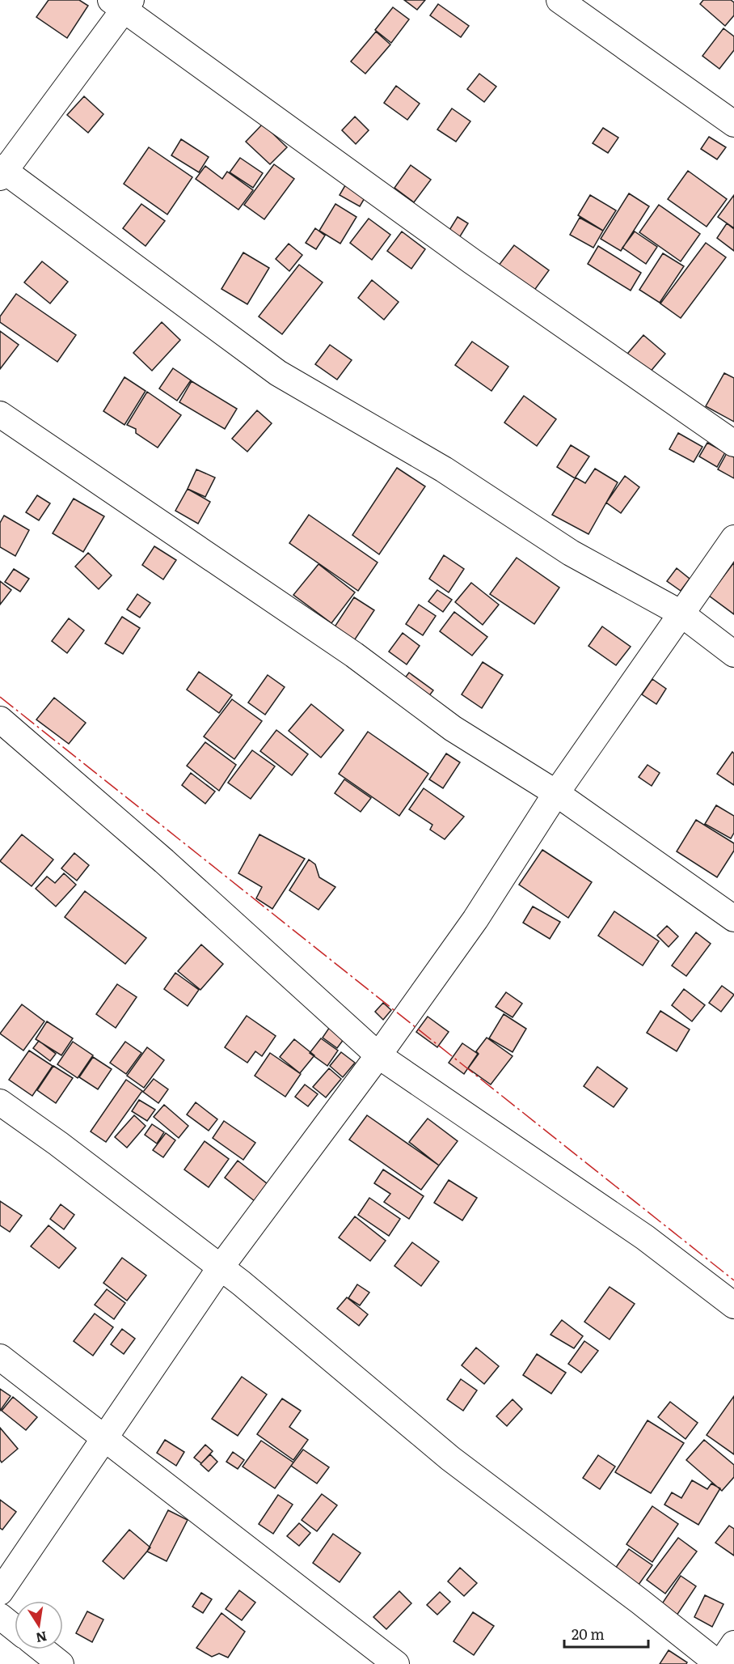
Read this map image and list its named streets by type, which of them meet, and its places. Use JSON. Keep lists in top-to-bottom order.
{
  "scale_bar": "20 m",
  "north": "bottom"
}
